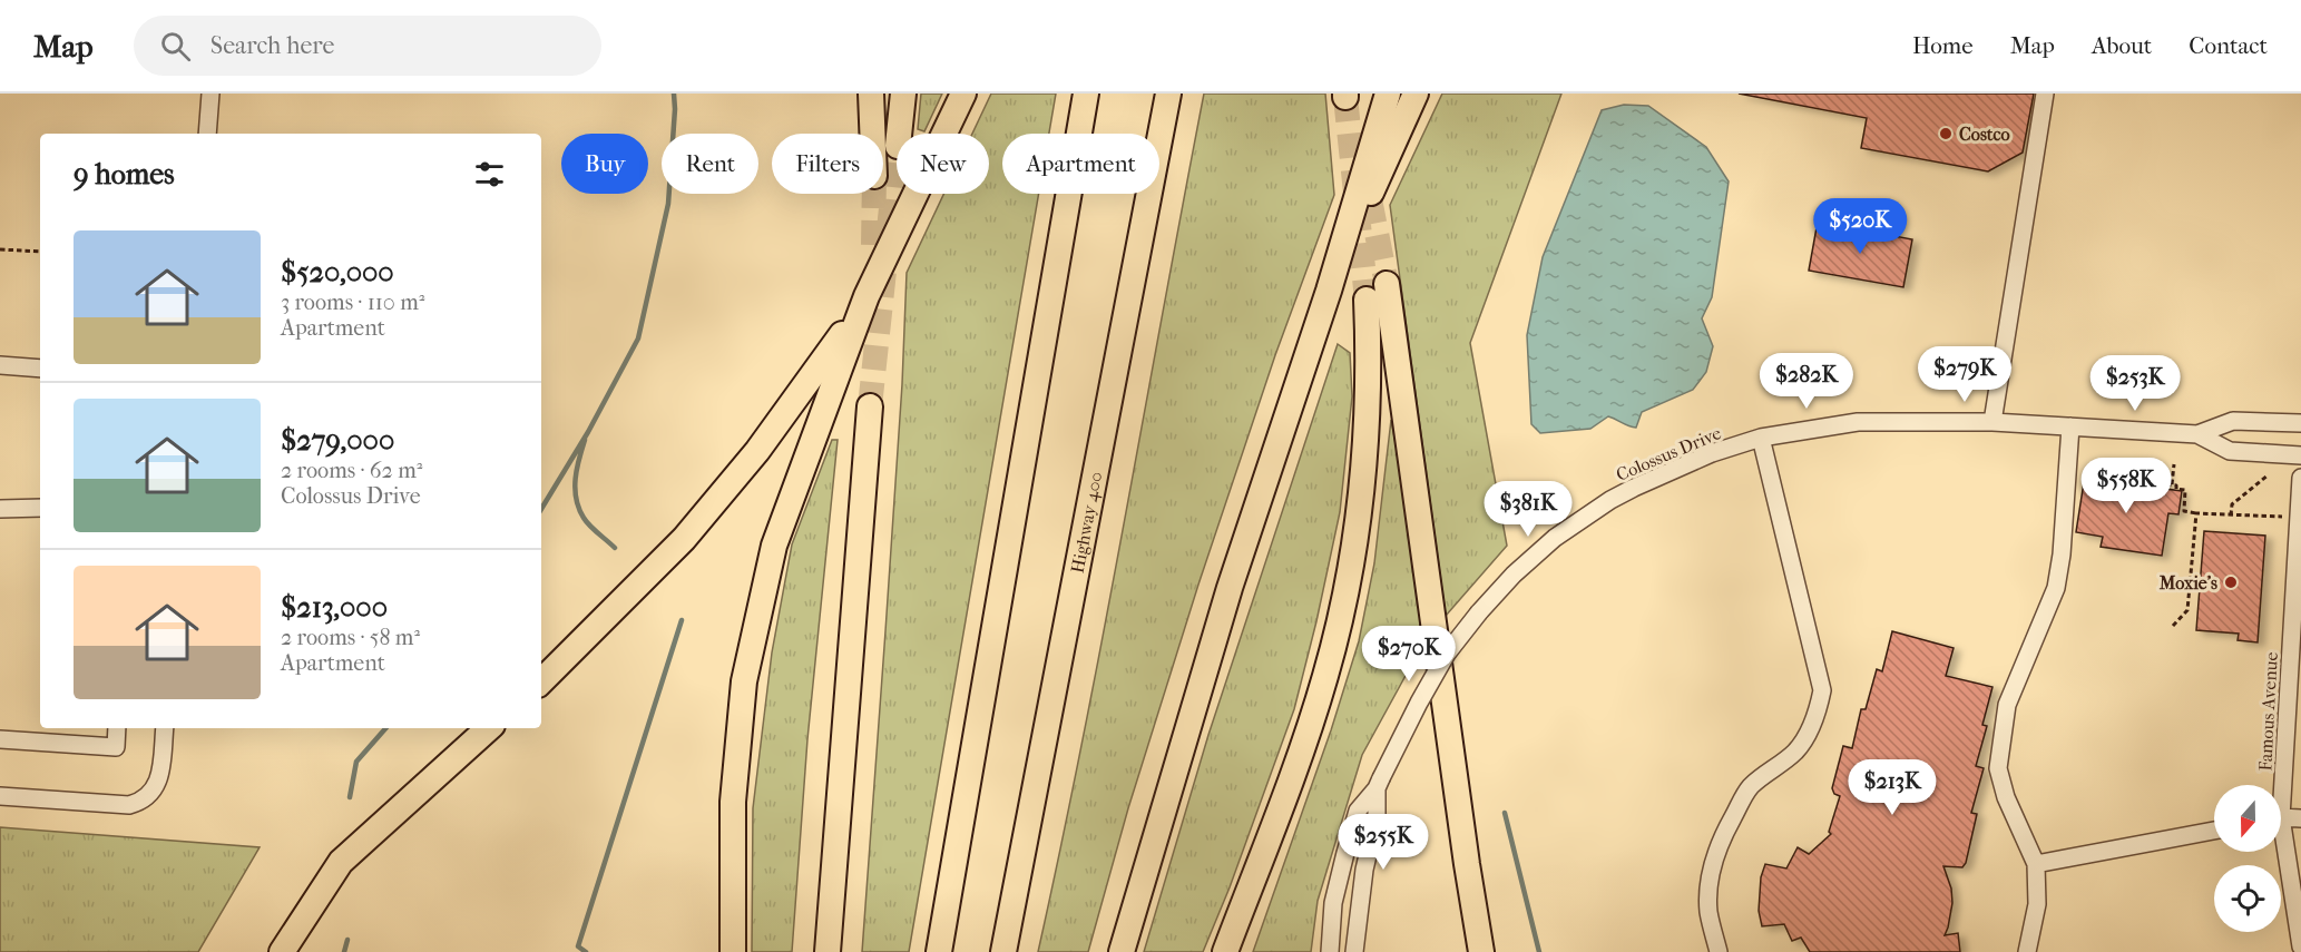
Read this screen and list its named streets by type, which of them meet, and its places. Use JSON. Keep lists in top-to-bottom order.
{
  "streets": {
    "highway": ["Highway 400"],
    "street": ["Colossus Drive", "Famous Avenue"]
  },
  "places": ["Costco", "Moxie's"],
  "north": "bottom",
  "page": {
    "header": "Map",
    "search": "Search here",
    "nav": [
      "Home",
      "Map",
      "About",
      "Contact"
    ],
    "chip": [
      "Buy",
      "Rent",
      "Filters",
      "New",
      "Apartment"
    ],
    "heading": "9 homes",
    "price": [
      "$520K",
      "$279K",
      "$282K",
      "$253K",
      "$558K",
      "$381K",
      "$270K",
      "$213K",
      "$255K"
    ],
    "list": [
      {
        "name": "$520,000",
        "note": "3 rooms · 110 m² · Apartment"
      },
      {
        "name": "$279,000",
        "note": "2 rooms · 62 m² · Colossus Drive"
      },
      {
        "name": "$213,000",
        "note": "2 rooms · 58 m² · Apartment"
      }
    ]
  }
}
